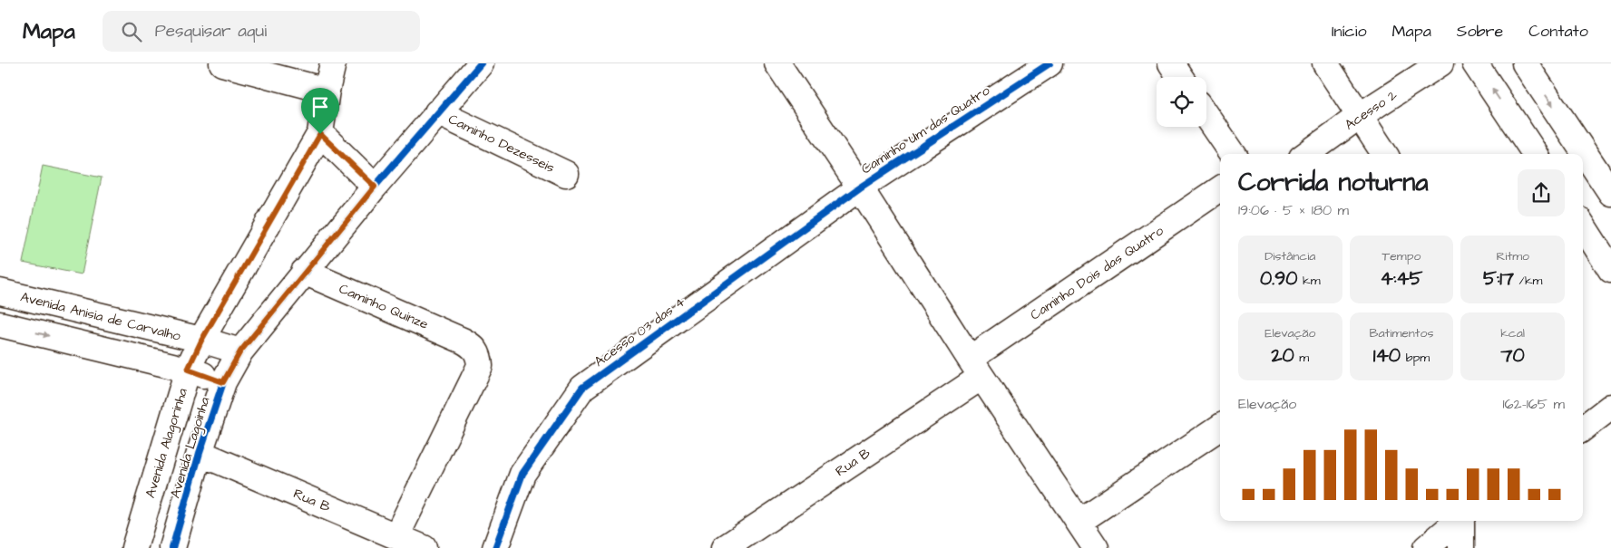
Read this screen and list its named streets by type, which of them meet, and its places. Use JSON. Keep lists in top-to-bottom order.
{
  "streets": {
    "street": [
      "Acesso 2",
      "Caminho Um das Quatro",
      "Caminho Dezesseis",
      "Caminho Dois das Quatro",
      "Caminho Quinze",
      "Avenida Anisia de Carvalho",
      "Acesso 03 das 4",
      "Avenida Alagorinha",
      "Avenida Lagoinha",
      "Rua B"
    ]
  },
  "crossings": [
    ["Caminho Um das Quatro", "Acesso 03 das 4"],
    ["Caminho Dezesseis", "Avenida Lagoinha"],
    ["Caminho Dois das Quatro", "Rua B"],
    ["Caminho Quinze", "Avenida Lagoinha"],
    ["Caminho Quinze", "Rua B"],
    ["Avenida Anisia de Carvalho", "Avenida Alagorinha"],
    ["Avenida Anisia de Carvalho", "Avenida Lagoinha"],
    ["Avenida Lagoinha", "Rua B"]
  ],
  "page": {
    "header": "Mapa",
    "search": "Pesquisar aqui",
    "nav": [
      "Início",
      "Mapa",
      "Sobre",
      "Contato"
    ],
    "heading": ["Corrida noturna", "19:06 · 5 × 180 m"],
    "stats": [
      ["Distância", "0.90 km"],
      ["Tempo", "4:45"],
      ["Ritmo", "5:17 /km"],
      ["Elevação", "20 m"],
      ["Batimentos", "140 bpm"],
      ["kcal", "70"]
    ],
    "chart": ["Elevação", "162–165 m"]
  }
}
